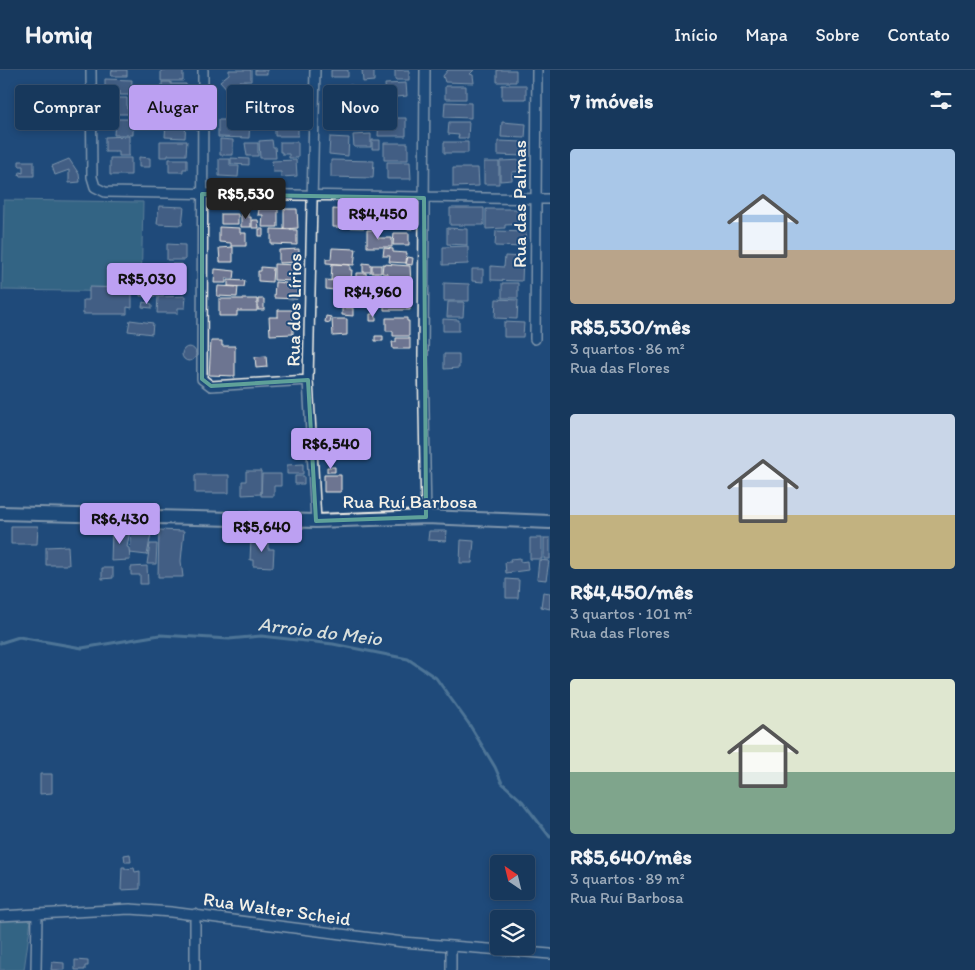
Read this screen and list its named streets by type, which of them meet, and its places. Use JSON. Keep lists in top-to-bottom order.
{
  "streets": {
    "main road": ["Rua Ruí Barbosa"],
    "street": ["Rua das Palmas", "Rua dos Lírios", "Rua Walter Scheid"]
  },
  "crossings": [
    ["Rua dos Lírios", "Rua Ruí Barbosa"]
  ],
  "water": ["Arroio do Meio"],
  "north": "top left",
  "page": {
    "header": "Homiq",
    "nav": [
      "Início",
      "Mapa",
      "Sobre",
      "Contato"
    ],
    "heading": "7 imóveis",
    "chip": [
      "Comprar",
      "Alugar",
      "Filtros",
      "Novo"
    ],
    "list": [
      {
        "name": "R$5,530/mês",
        "note": "3 quartos · 86 m² · Rua das Flores"
      },
      {
        "name": "R$4,450/mês",
        "note": "3 quartos · 101 m² · Rua das Flores"
      },
      {
        "name": "R$5,640/mês",
        "note": "3 quartos · 89 m² · Rua Ruí Barbosa"
      }
    ],
    "price": [
      "R$5,530",
      "R$4,450",
      "R$5,030",
      "R$4,960",
      "R$6,540",
      "R$6,430",
      "R$5,640"
    ]
  }
}
